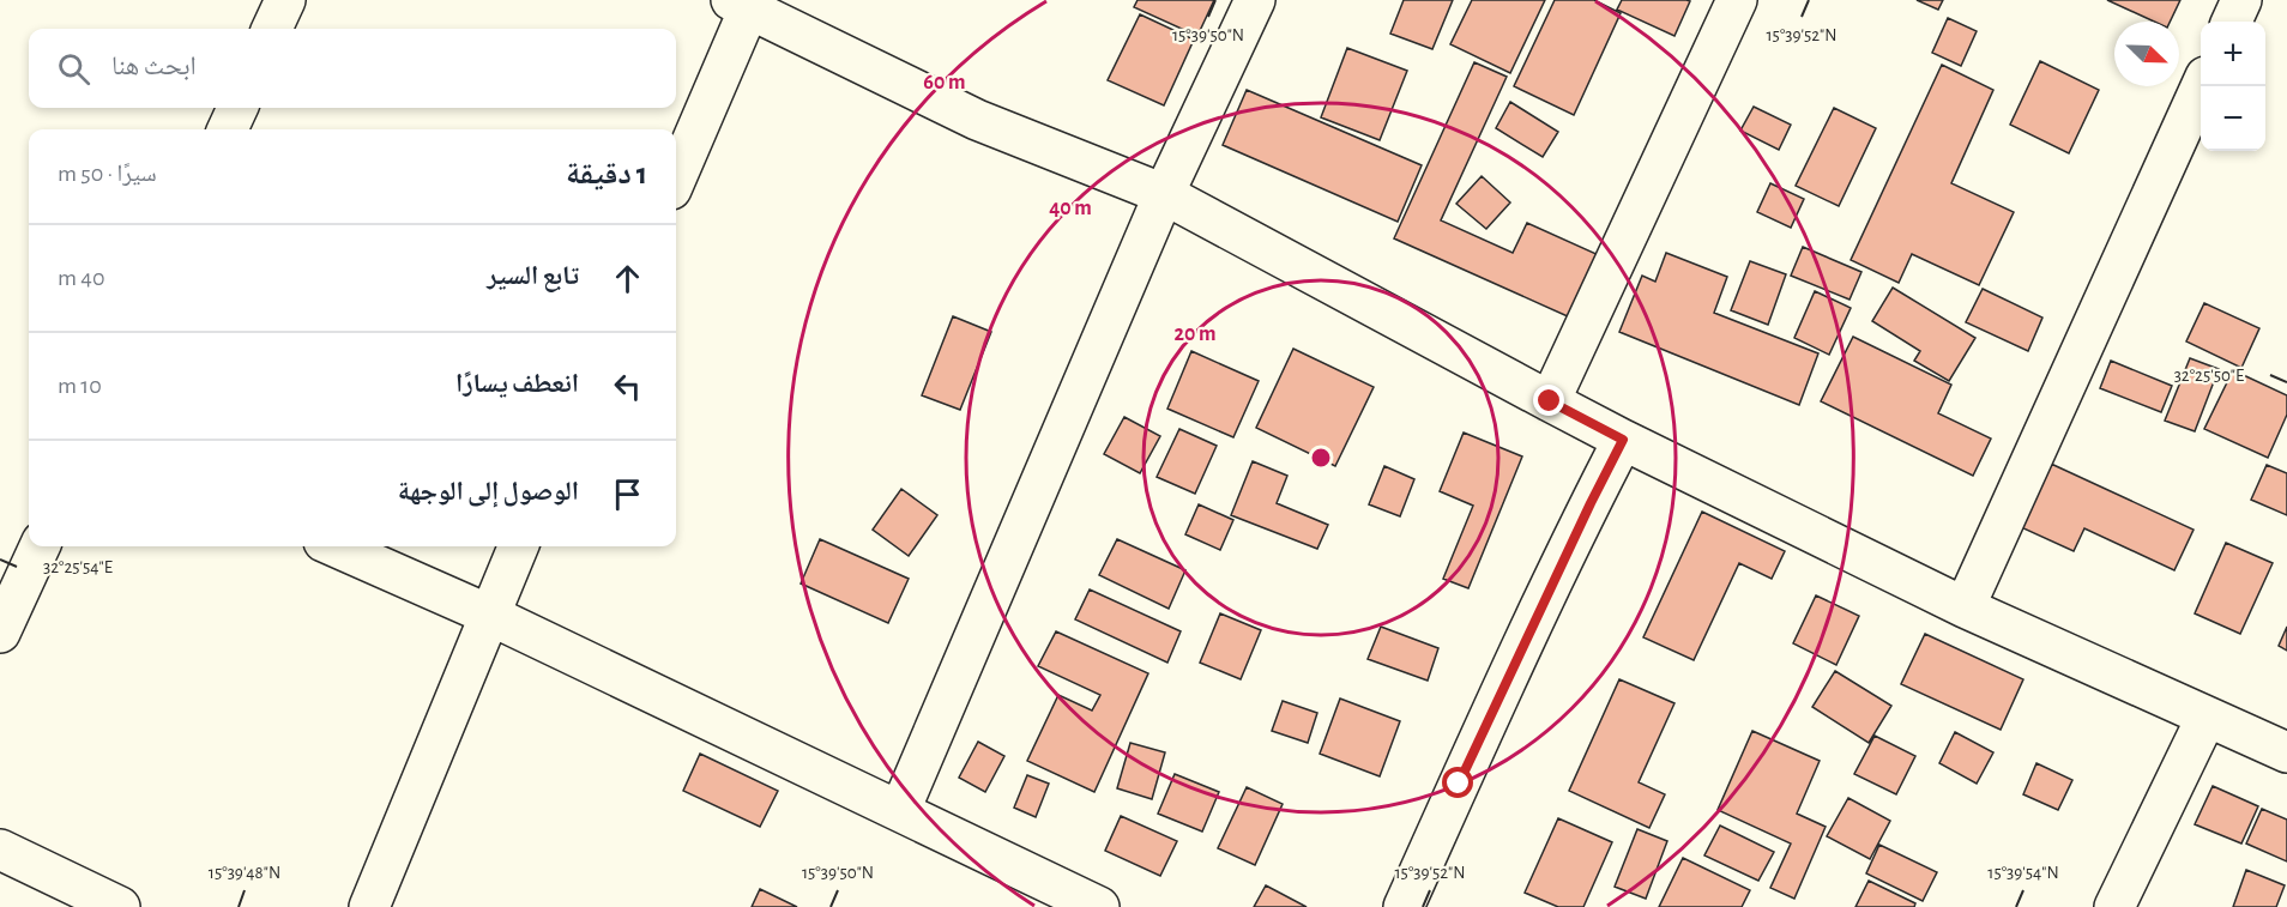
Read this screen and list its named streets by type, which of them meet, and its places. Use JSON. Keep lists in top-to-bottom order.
{
  "north": "bottom right",
  "page": {
    "map_buttons": ["+", "−"],
    "search": "ابحث هنا",
    "heading": ["1 دقيقة", "سيرًا · 50 m"],
    "list": [
      ["تابع السير", "40 m"],
      ["انعطف يسارًا", "10 m"],
      "الوصول إلى الوجهة"
    ]
  },
  "coordinates": [
    "15°39'50\"N",
    "15°39'52\"N",
    "32°25'50\"E",
    "32°25'54\"E",
    "15°39'48\"N",
    "15°39'54\"N"
  ],
  "rings": ["60 m", "40 m", "20 m"]
}
